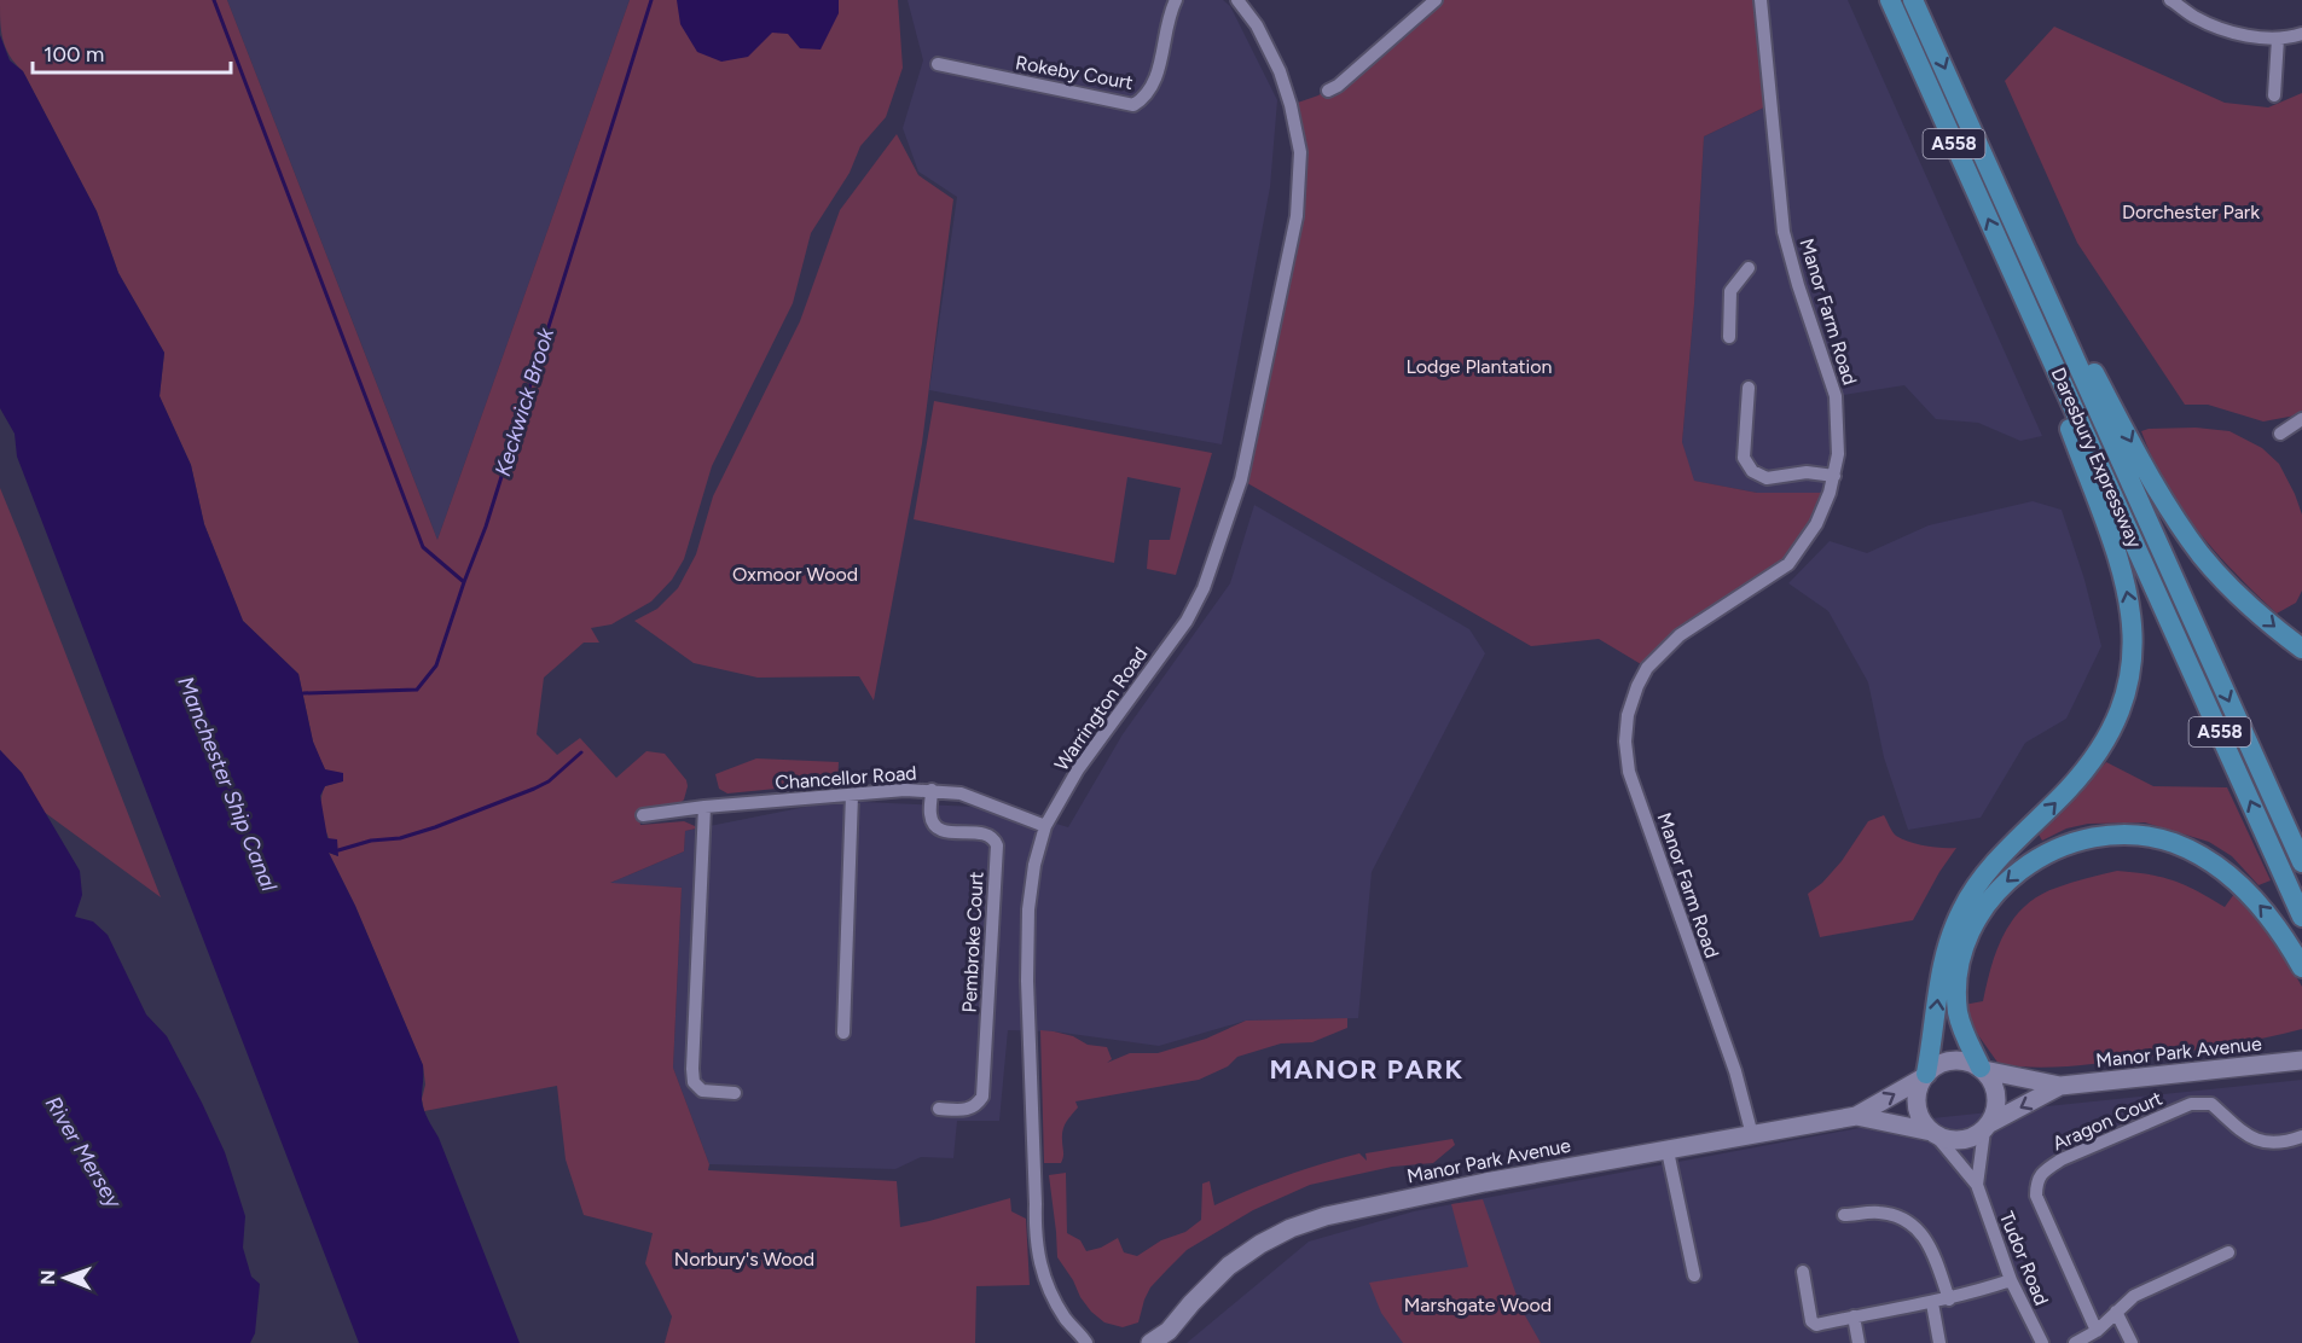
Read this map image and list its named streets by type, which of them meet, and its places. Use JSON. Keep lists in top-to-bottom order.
{
  "streets": {
    "main road": ["A558", "Daresbury Expressway"],
    "street": [
      "Rokeby Court",
      "Manor Farm Road",
      "Warrington Road",
      "Chancellor Road",
      "Pembroke Court",
      "Manor Park Avenue",
      "Aragon Court",
      "Tudor Road"
    ]
  },
  "crossings": [
    ["Manor Farm Road", "Manor Park Avenue"],
    ["Warrington Road", "Chancellor Road"],
    ["Chancellor Road", "Pembroke Court"],
    ["Manor Park Avenue", "Tudor Road"]
  ],
  "districts": ["MANOR PARK"],
  "water": ["Keckwick Brook", "Manchester Ship Canal", "River Mersey"],
  "parks": [
    "Dorchester Park",
    "Lodge Plantation",
    "Oxmoor Wood",
    "Norbury's Wood",
    "Marshgate Wood"
  ],
  "scale_bar": "100 m",
  "north": "left"
}
